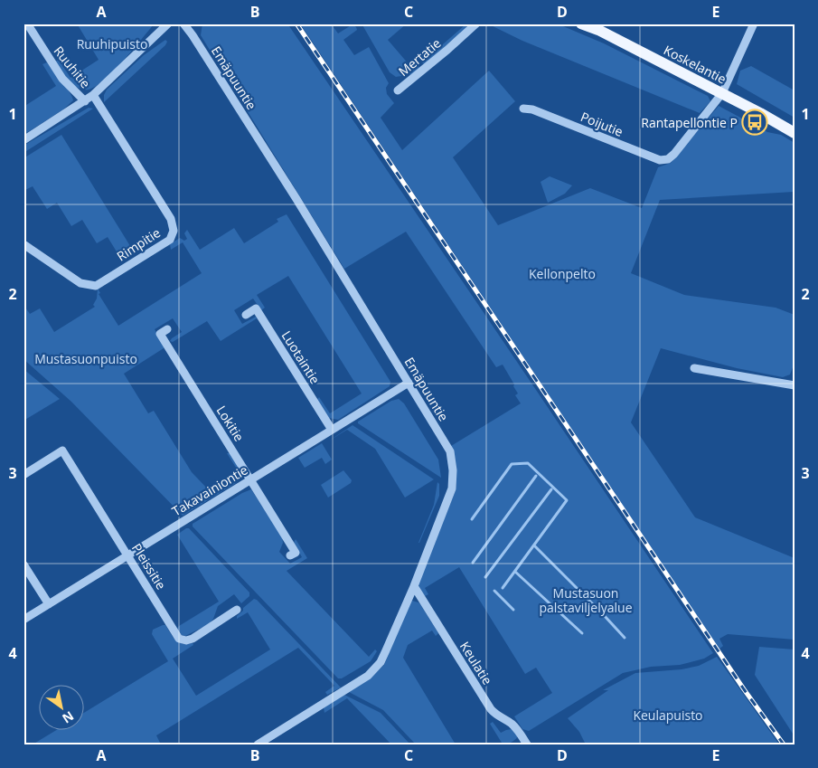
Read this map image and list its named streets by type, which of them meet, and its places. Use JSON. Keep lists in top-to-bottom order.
{
  "streets": {
    "main road": ["Koskelantie"],
    "street": [
      "Mertatie",
      "Ruuhitie",
      "Emäpuuntie",
      "Poijutie",
      "Rimpitie",
      "Luotaintie",
      "Lokitie",
      "Takavainiontie",
      "Pleissitie",
      "Keulatie"
    ]
  },
  "crossings": [
    ["Koskelantie", "Poijutie"],
    ["Emäpuuntie", "Takavainiontie"],
    ["Emäpuuntie", "Keulatie"],
    ["Luotaintie", "Takavainiontie"],
    ["Lokitie", "Takavainiontie"],
    ["Takavainiontie", "Pleissitie"]
  ],
  "parks": [
    "Ruuhipuisto",
    "Kellonpelto",
    "Mustasuonpuisto",
    "Mustasuon palstaviljelyalue",
    "Keulapuisto"
  ],
  "places": {
    "bus stop": ["Rantapellontie P"]
  },
  "north": "bottom right",
  "grid": {
    "columns": [
      "A",
      "B",
      "C",
      "D",
      "E"
    ],
    "rows": [
      "1",
      "2",
      "3",
      "4"
    ]
  }
}
